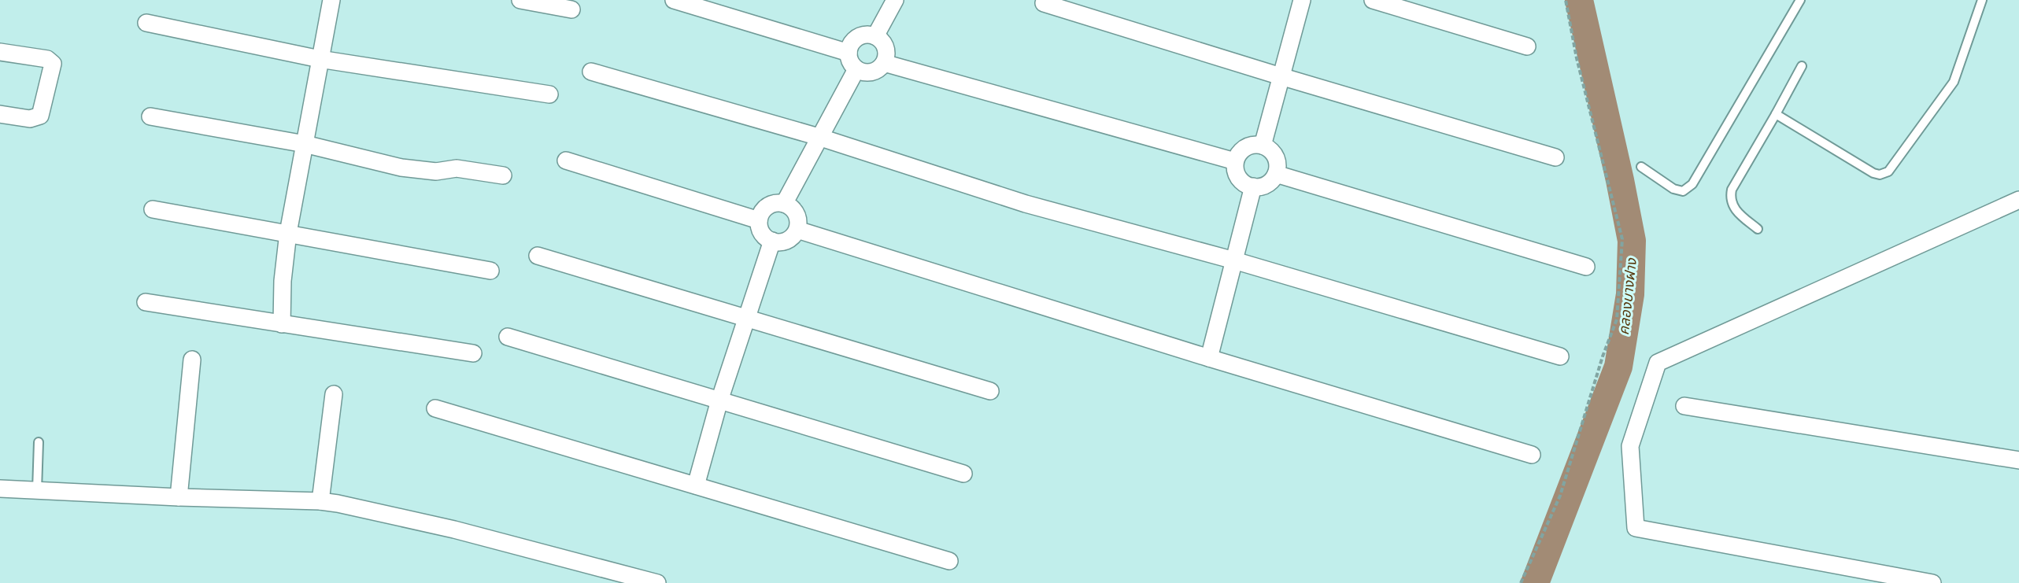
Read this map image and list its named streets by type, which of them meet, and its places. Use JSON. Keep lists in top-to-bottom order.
{
  "water": ["คลองบางฝาง"]
}
